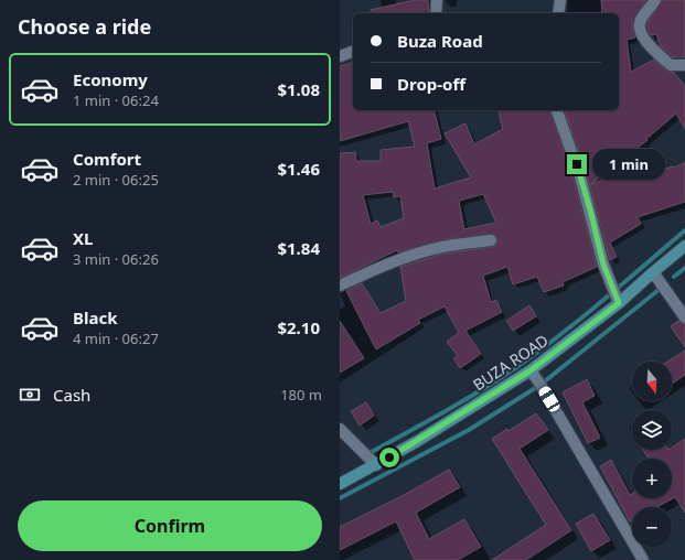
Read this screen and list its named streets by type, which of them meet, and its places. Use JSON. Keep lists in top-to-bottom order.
{
  "streets": {
    "main road": ["BUZA ROAD"]
  },
  "north": "bottom",
  "page": {
    "heading": "Choose a ride",
    "banner": ["Buza Road", "Drop-off"],
    "list": [
      {
        "name": "Economy",
        "note": "1 min · 06:24",
        "value": "$1.08"
      },
      {
        "name": "Comfort",
        "note": "2 min · 06:25",
        "value": "$1.46"
      },
      {
        "name": "XL",
        "note": "3 min · 06:26",
        "value": "$1.84"
      },
      {
        "name": "Black",
        "note": "4 min · 06:27",
        "value": "$2.10"
      }
    ],
    "bubble": "1 min",
    "map_buttons": ["+", "−"],
    "pay": ["Cash", "180 m"],
    "buttons": "Confirm"
  }
}
